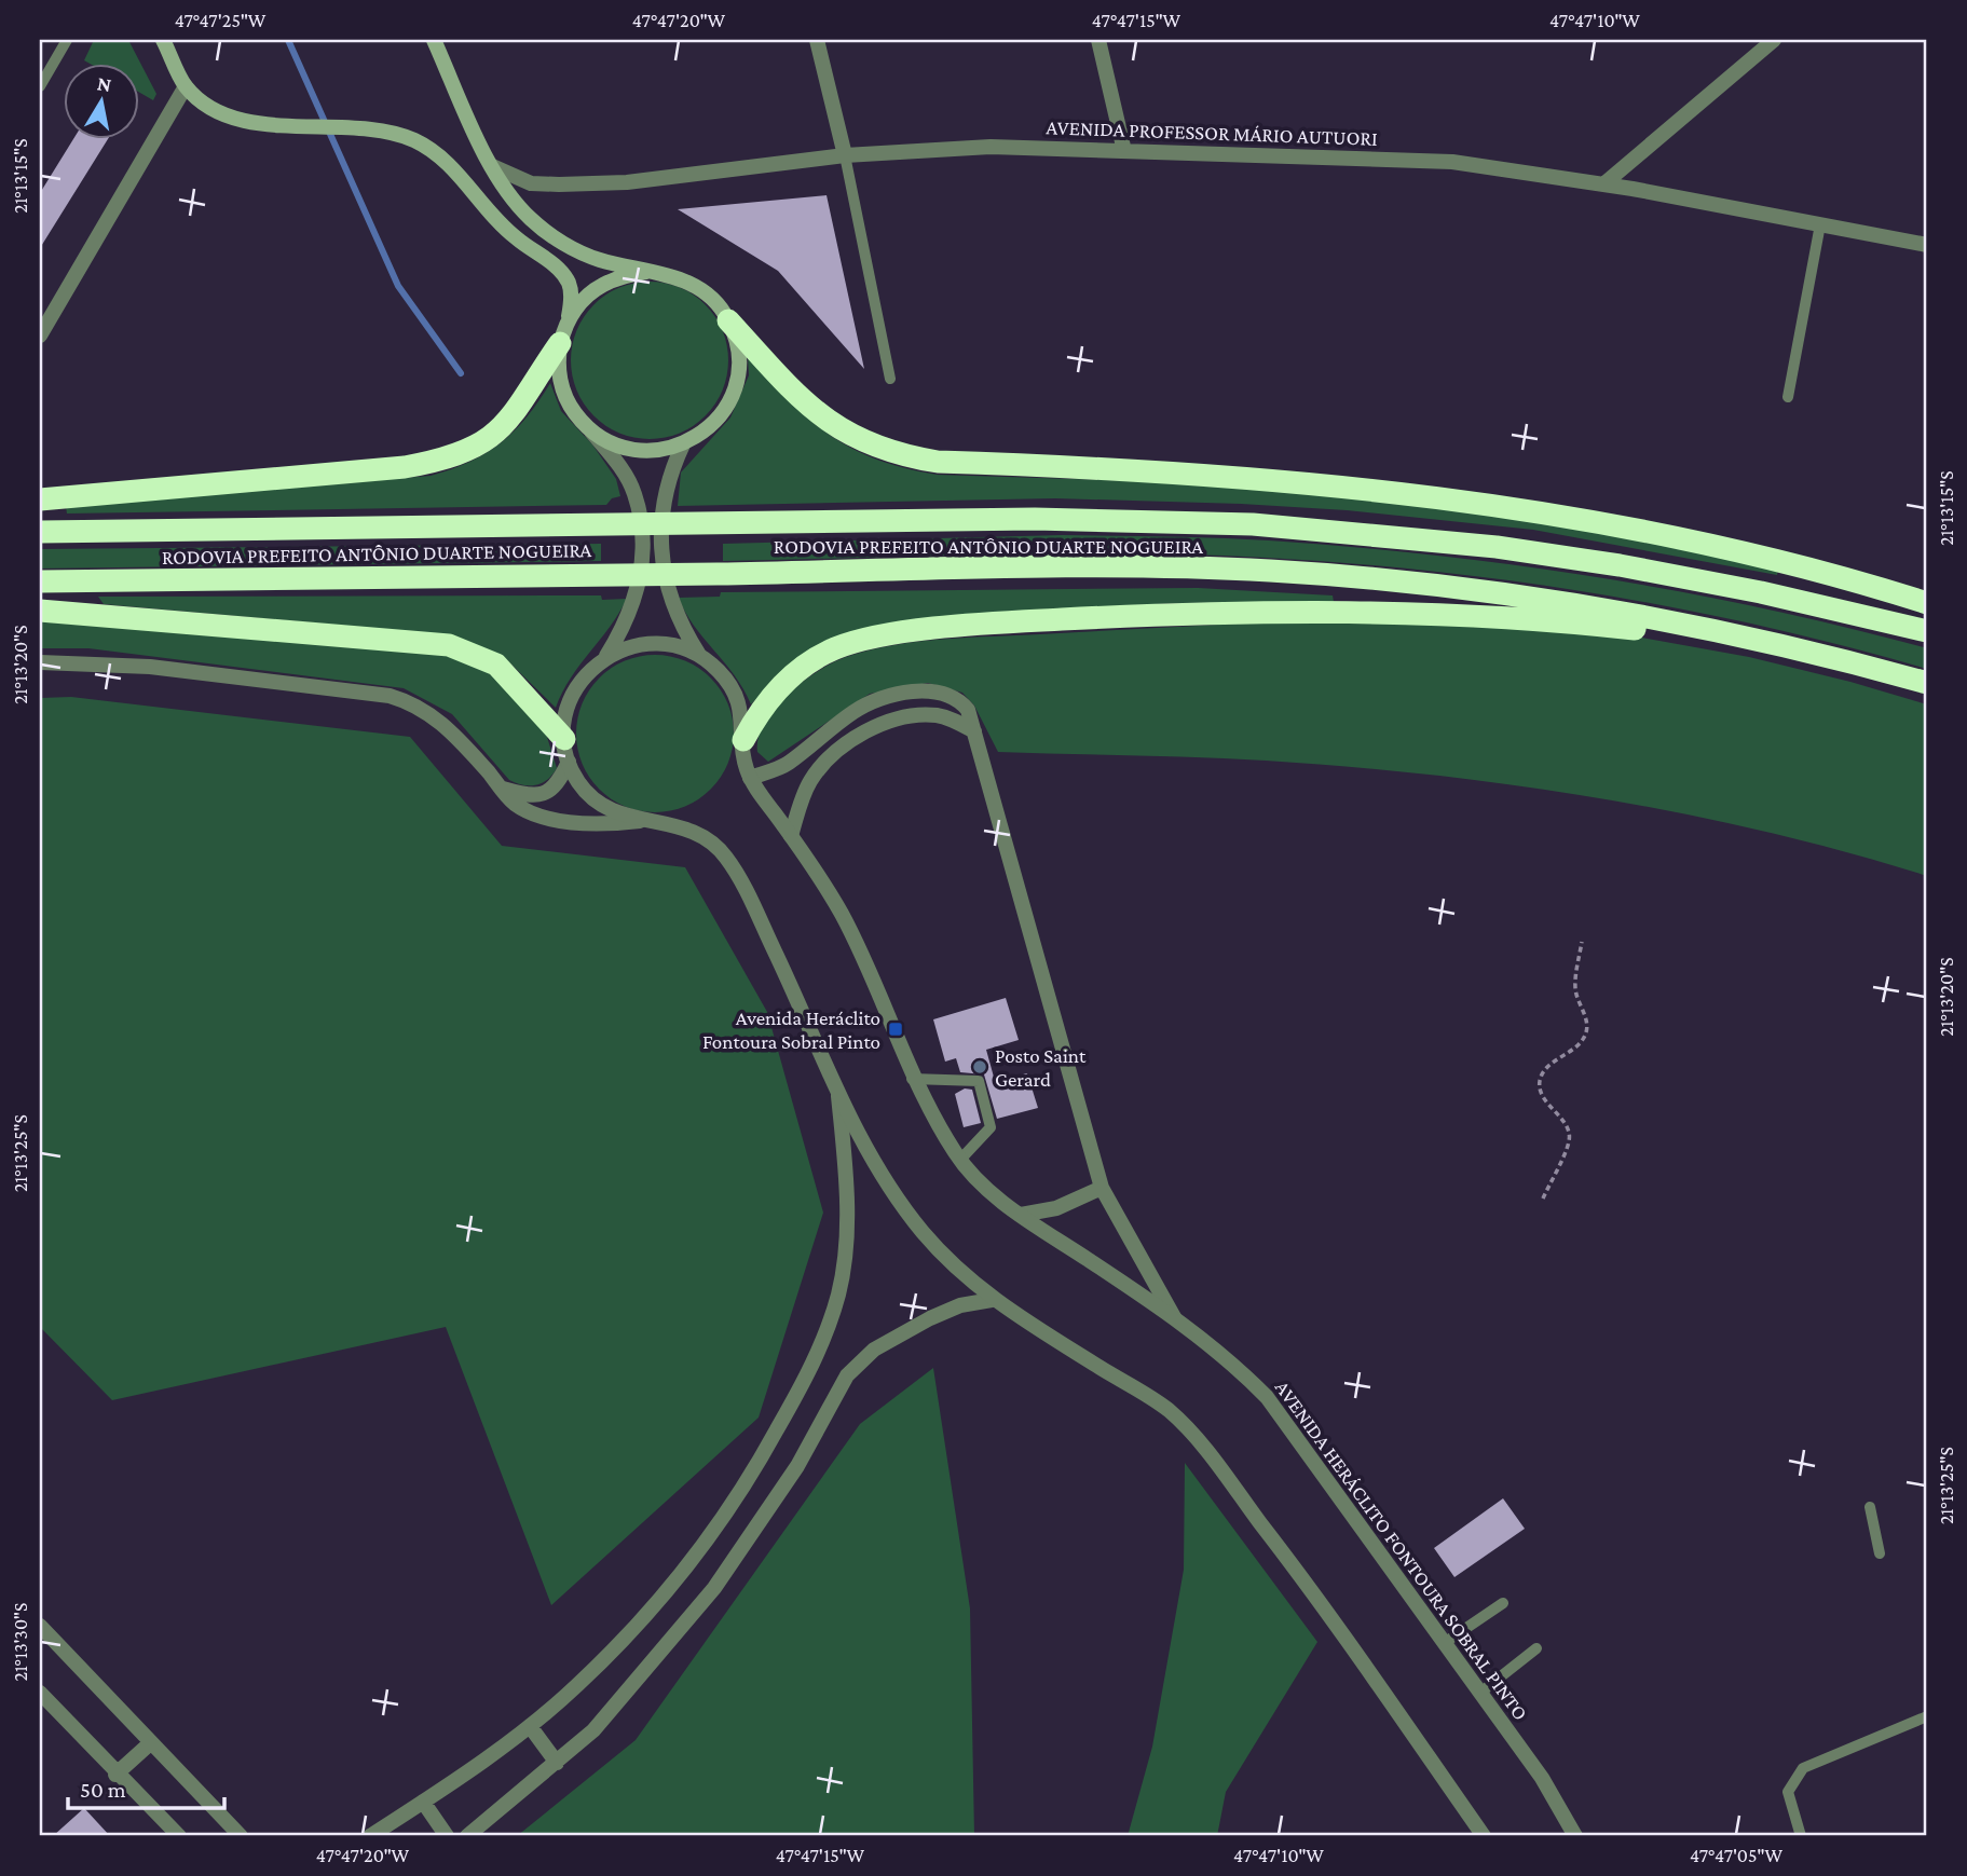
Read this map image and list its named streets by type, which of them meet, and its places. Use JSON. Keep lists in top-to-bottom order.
{
  "streets": {
    "highway": ["RODOVIA PREFEITO ANTÔNIO DUARTE NOGUEIRA"],
    "street": ["AVENIDA PROFESSOR MÁRIO AUTUORI", "AVENIDA HERÁCLITO FONTOURA SOBRAL PINTO"]
  },
  "places": {
    "transit": ["Avenida Heráclito Fontoura Sobral Pinto"],
    "other": ["Posto Saint Gerard"]
  },
  "scale_bar": "50 m",
  "north": "top",
  "coordinates": [
    "47°47'25\"W",
    "47°47'20\"W",
    "47°47'15\"W",
    "47°47'10\"W",
    "21°13'15\"S",
    "21°13'20\"S",
    "21°13'25\"S",
    "21°13'30\"S",
    "47°47'05\"W"
  ]
}
